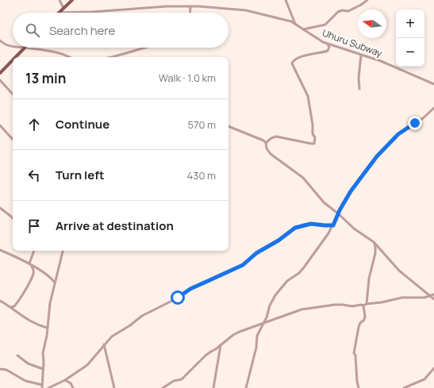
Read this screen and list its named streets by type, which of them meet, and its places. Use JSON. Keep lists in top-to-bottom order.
{
  "streets": {
    "street": ["Uhuru Subway"]
  },
  "north": "left",
  "page": {
    "map_buttons": ["+", "−"],
    "search": "Search here",
    "heading": ["13 min", "Walk · 1.0 km"],
    "list": [
      ["Continue", "570 m"],
      ["Turn left", "430 m"],
      "Arrive at destination"
    ]
  }
}
